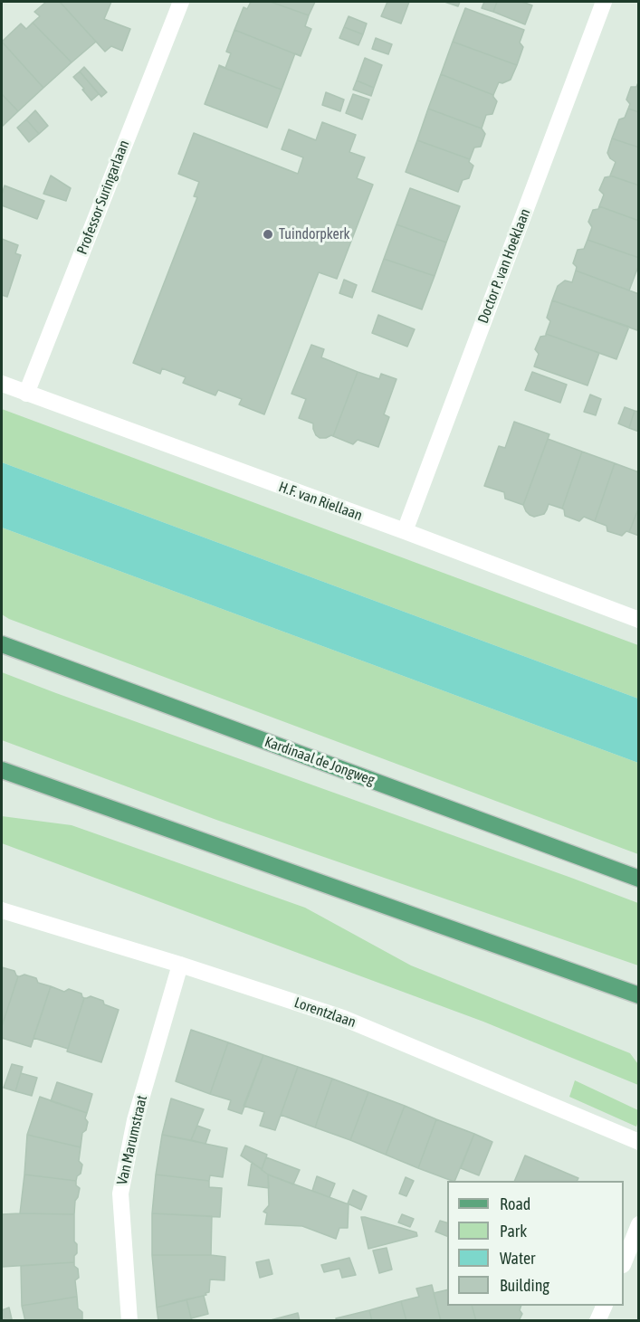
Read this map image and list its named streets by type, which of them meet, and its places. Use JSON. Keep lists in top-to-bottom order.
{
  "streets": {
    "main road": ["Kardinaal de Jongweg"],
    "street": [
      "Professor Suringarlaan",
      "Doctor P. van Hoeklaan",
      "H.F. van Riellaan",
      "Lorentzlaan",
      "Van Marumstraat"
    ]
  },
  "crossings": [
    ["Professor Suringarlaan", "H.F. van Riellaan"],
    ["Doctor P. van Hoeklaan", "H.F. van Riellaan"],
    ["Lorentzlaan", "Van Marumstraat"]
  ],
  "places": ["Tuindorpkerk"],
  "legend": [
    "Road",
    "Park",
    "Water",
    "Building"
  ]
}
